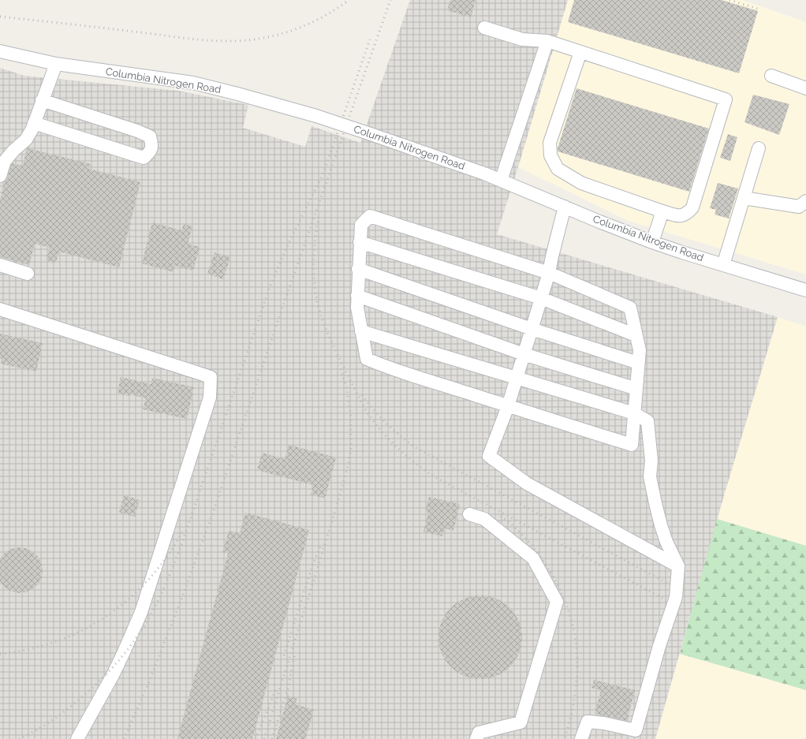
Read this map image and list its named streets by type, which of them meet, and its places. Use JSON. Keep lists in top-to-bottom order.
{
  "streets": {
    "street": ["Columbia Nitrogen Road"]
  }
}
